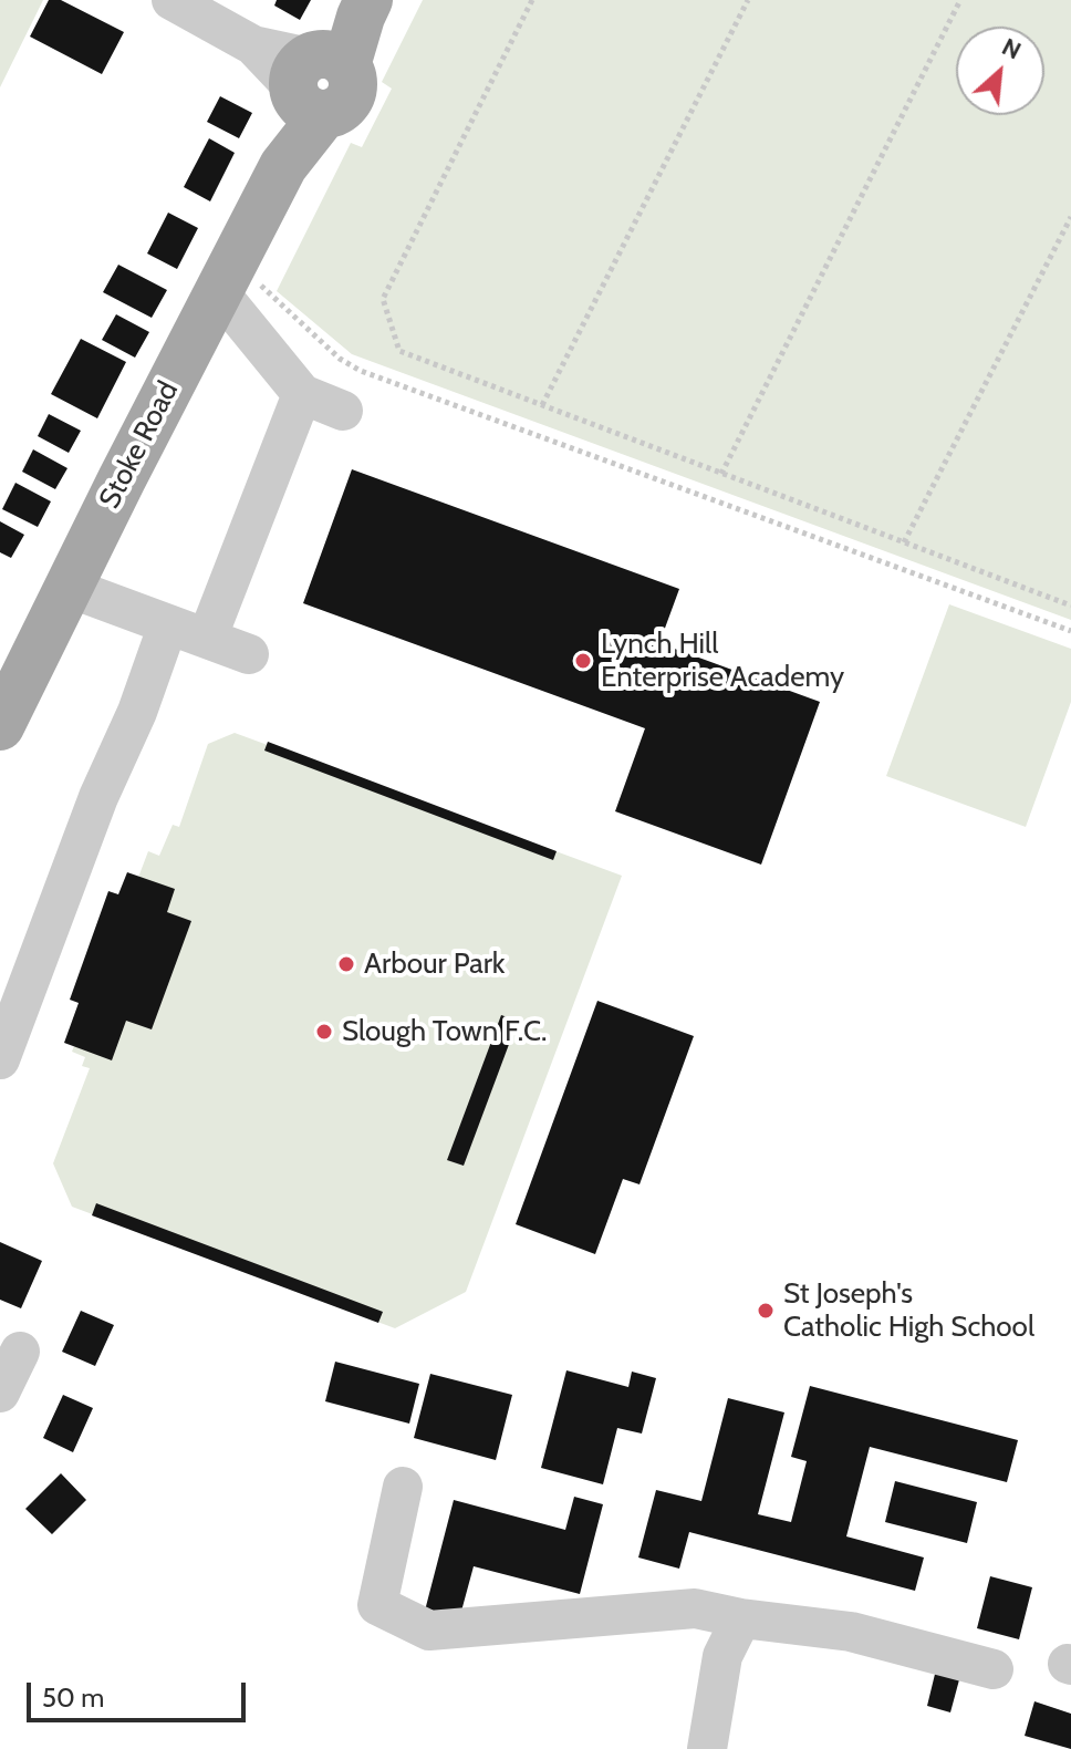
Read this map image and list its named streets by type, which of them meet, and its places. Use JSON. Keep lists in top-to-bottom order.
{
  "streets": {
    "main road": ["Stoke Road"]
  },
  "places": [
    "Lynch Hill Enterprise Academy",
    "Arbour Park",
    "Slough Town F.C.",
    "St Joseph's Catholic High School"
  ],
  "scale_bar": "50 m",
  "north": "top right"
}
